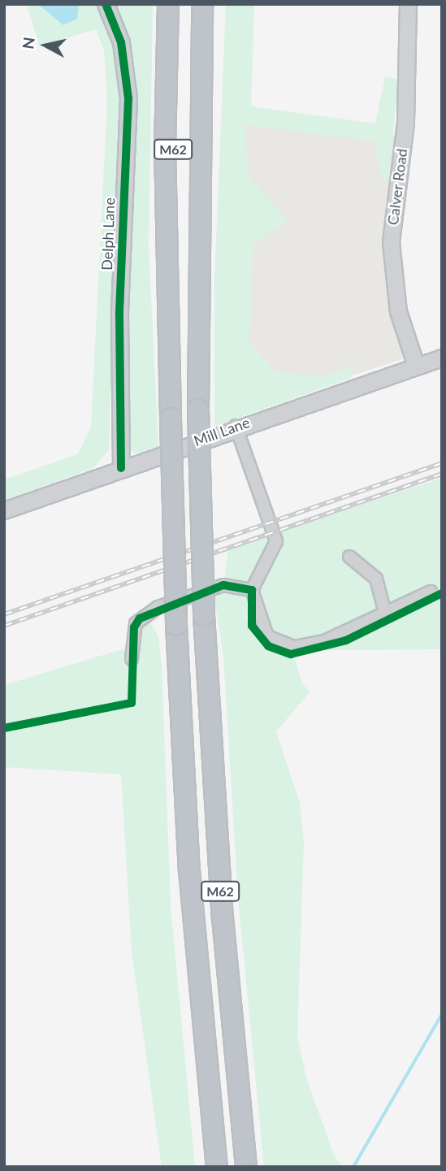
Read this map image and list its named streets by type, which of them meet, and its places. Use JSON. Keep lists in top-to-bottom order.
{
  "streets": {
    "highway": ["M62"],
    "street": ["Calver Road", "Delph Lane", "Mill Lane"]
  },
  "crossings": [
    ["Calver Road", "Mill Lane"],
    ["Delph Lane", "Mill Lane"]
  ],
  "north": "left"
}
